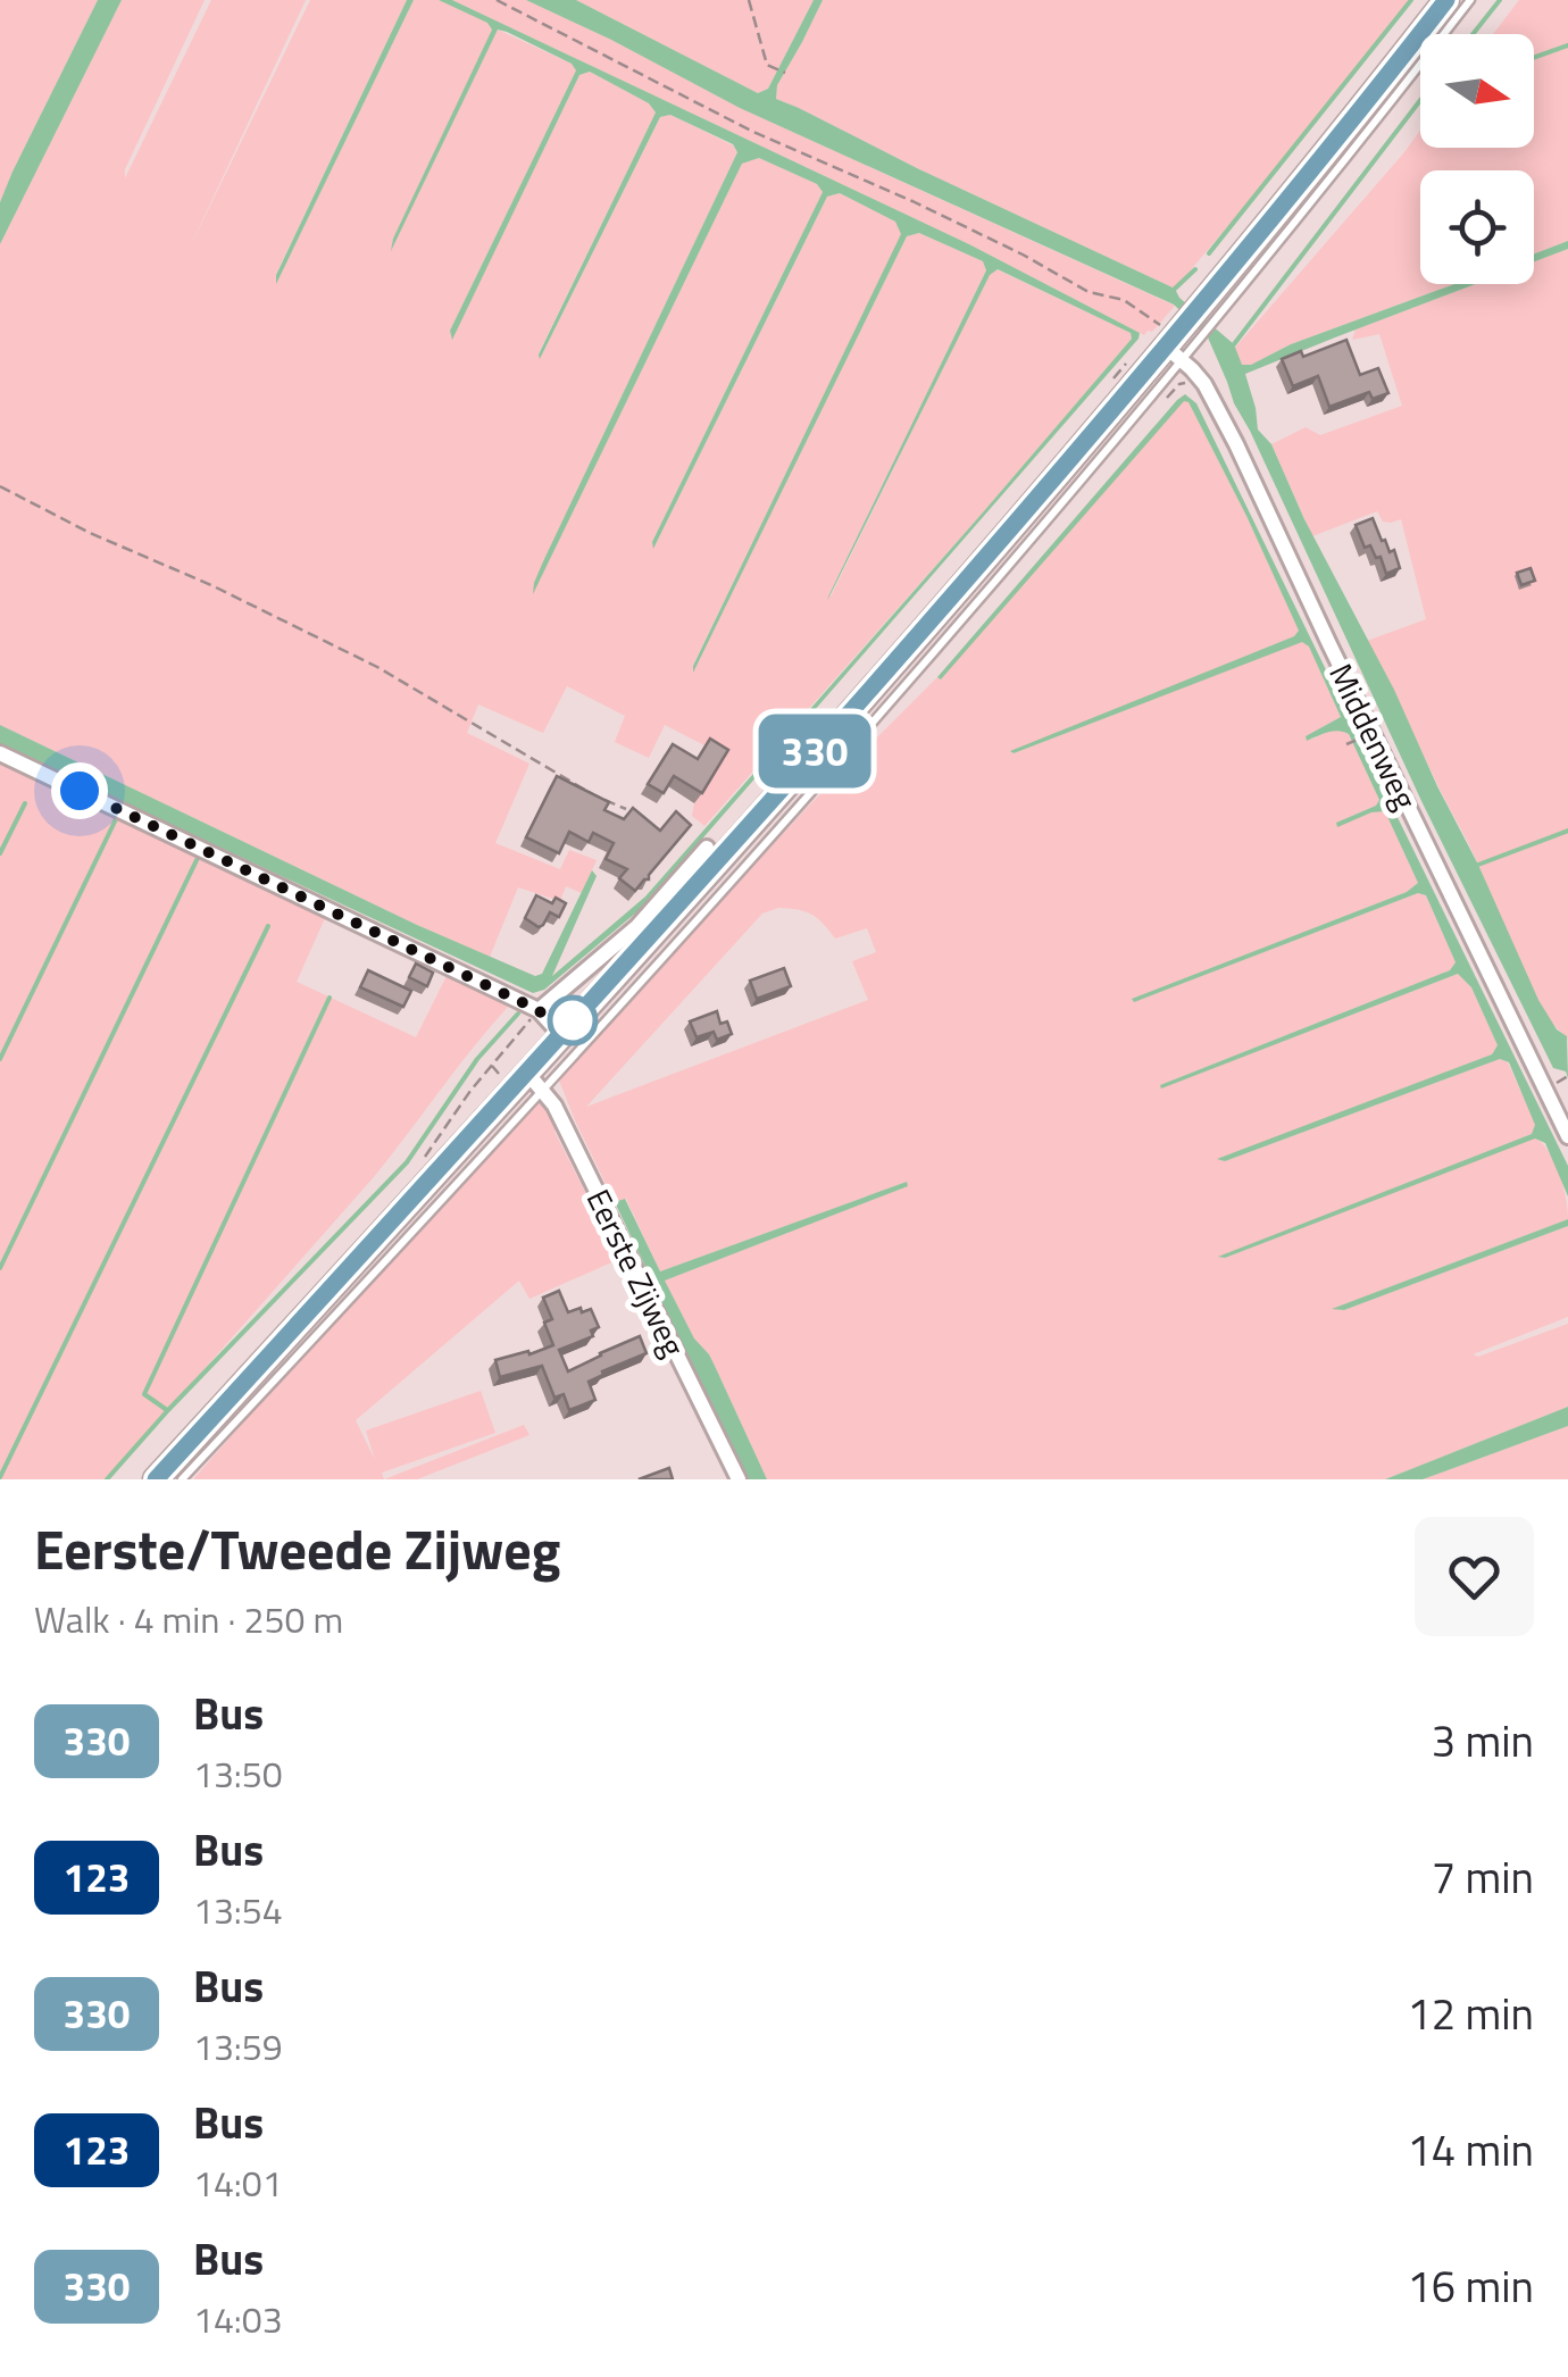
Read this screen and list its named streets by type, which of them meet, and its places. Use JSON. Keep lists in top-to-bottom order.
{
  "streets": {
    "street": ["Middenweg", "Eerste Zijweg"]
  },
  "lines": ["bus line 330"],
  "north": "right",
  "page": {
    "on_map": "330",
    "heading": ["Eerste/Tweede Zijweg", "Walk · 4 min · 250 m"],
    "list": [
      {
        "mark": "330",
        "name": "Bus",
        "note": "13:50",
        "value": "3 min"
      },
      {
        "mark": "123",
        "name": "Bus",
        "note": "13:54",
        "value": "7 min"
      },
      {
        "mark": "330",
        "name": "Bus",
        "note": "13:59",
        "value": "12 min"
      },
      {
        "mark": "123",
        "name": "Bus",
        "note": "14:01",
        "value": "14 min"
      },
      {
        "mark": "330",
        "name": "Bus",
        "note": "14:03",
        "value": "16 min"
      }
    ]
  }
}
